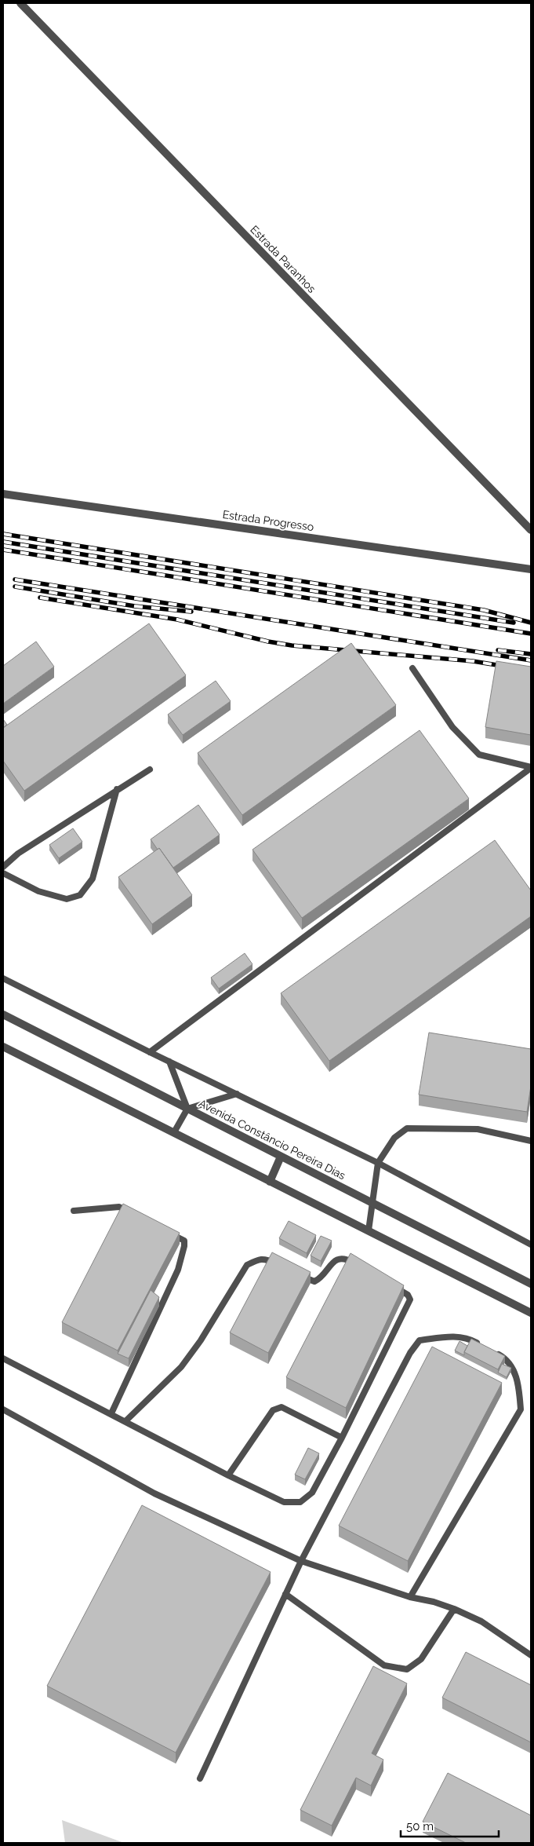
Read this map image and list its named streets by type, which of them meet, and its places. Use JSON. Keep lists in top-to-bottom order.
{
  "streets": {
    "street": ["Estrada Paranhos", "Estrada Progresso", "Avenida Constâncio Pereira Dias"]
  },
  "scale_bar": "50 m"
}
